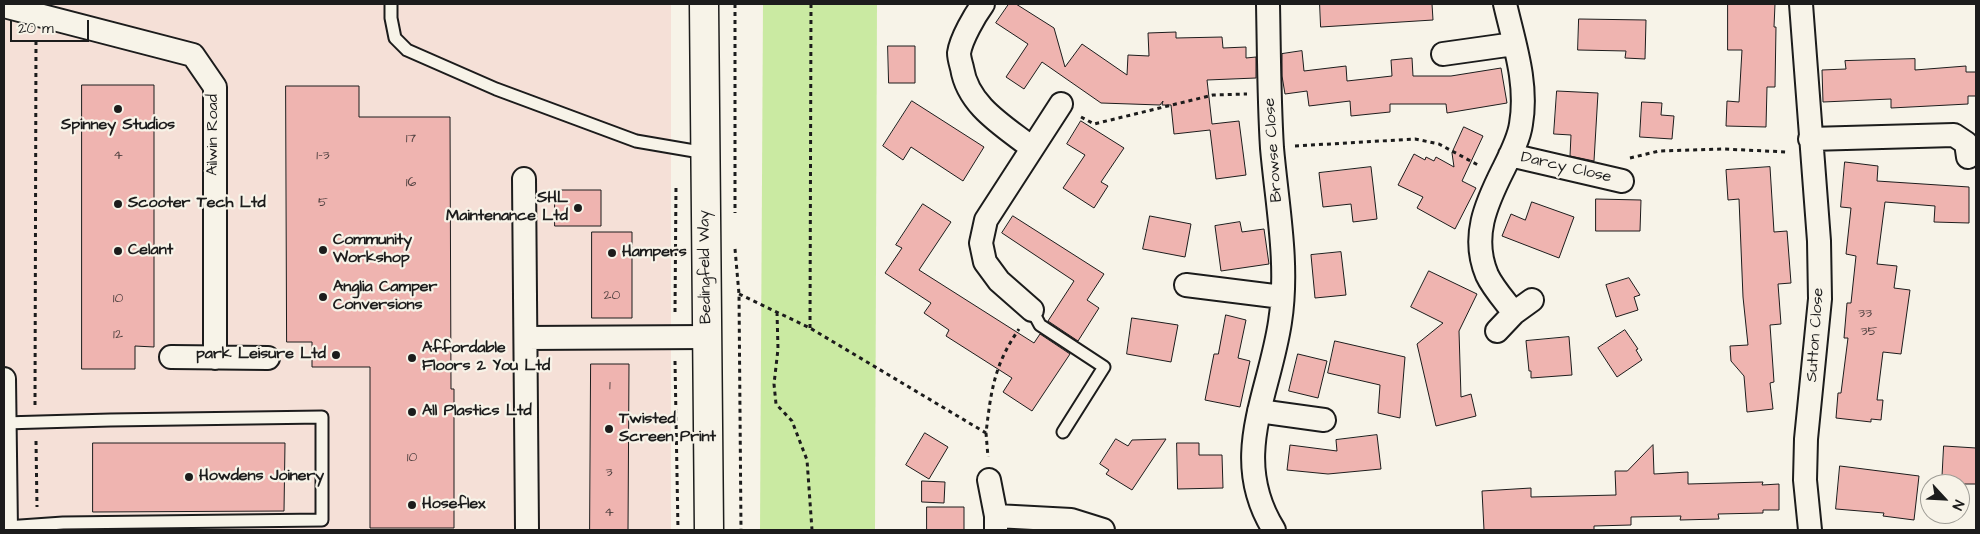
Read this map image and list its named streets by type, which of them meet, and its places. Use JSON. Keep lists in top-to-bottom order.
{
  "streets": {
    "street": [
      "Ailwin Road",
      "Browse Close",
      "Darcy Close",
      "Bedingfeld Way",
      "Sutton Close"
    ]
  },
  "places": [
    "Spinney Studios",
    "Scooter Tech Ltd",
    "SHL Maintenance Ltd",
    "Community Workshop",
    "Celant",
    "Hampers",
    "Anglia Camper Conversions",
    "park Leisure Ltd",
    "Affordable Floors 2 You Ltd",
    "All Plastics Ltd",
    "Twisted Screen Print",
    "Howdens Joinery",
    "Hoseflex"
  ],
  "house_numbers": [
    "17",
    "4",
    "1-3",
    "16",
    "5",
    "20",
    "10",
    "33",
    "35",
    "12",
    "1",
    "10",
    "3",
    "4"
  ],
  "scale_bar": "20 m",
  "north": "bottom right"
}
